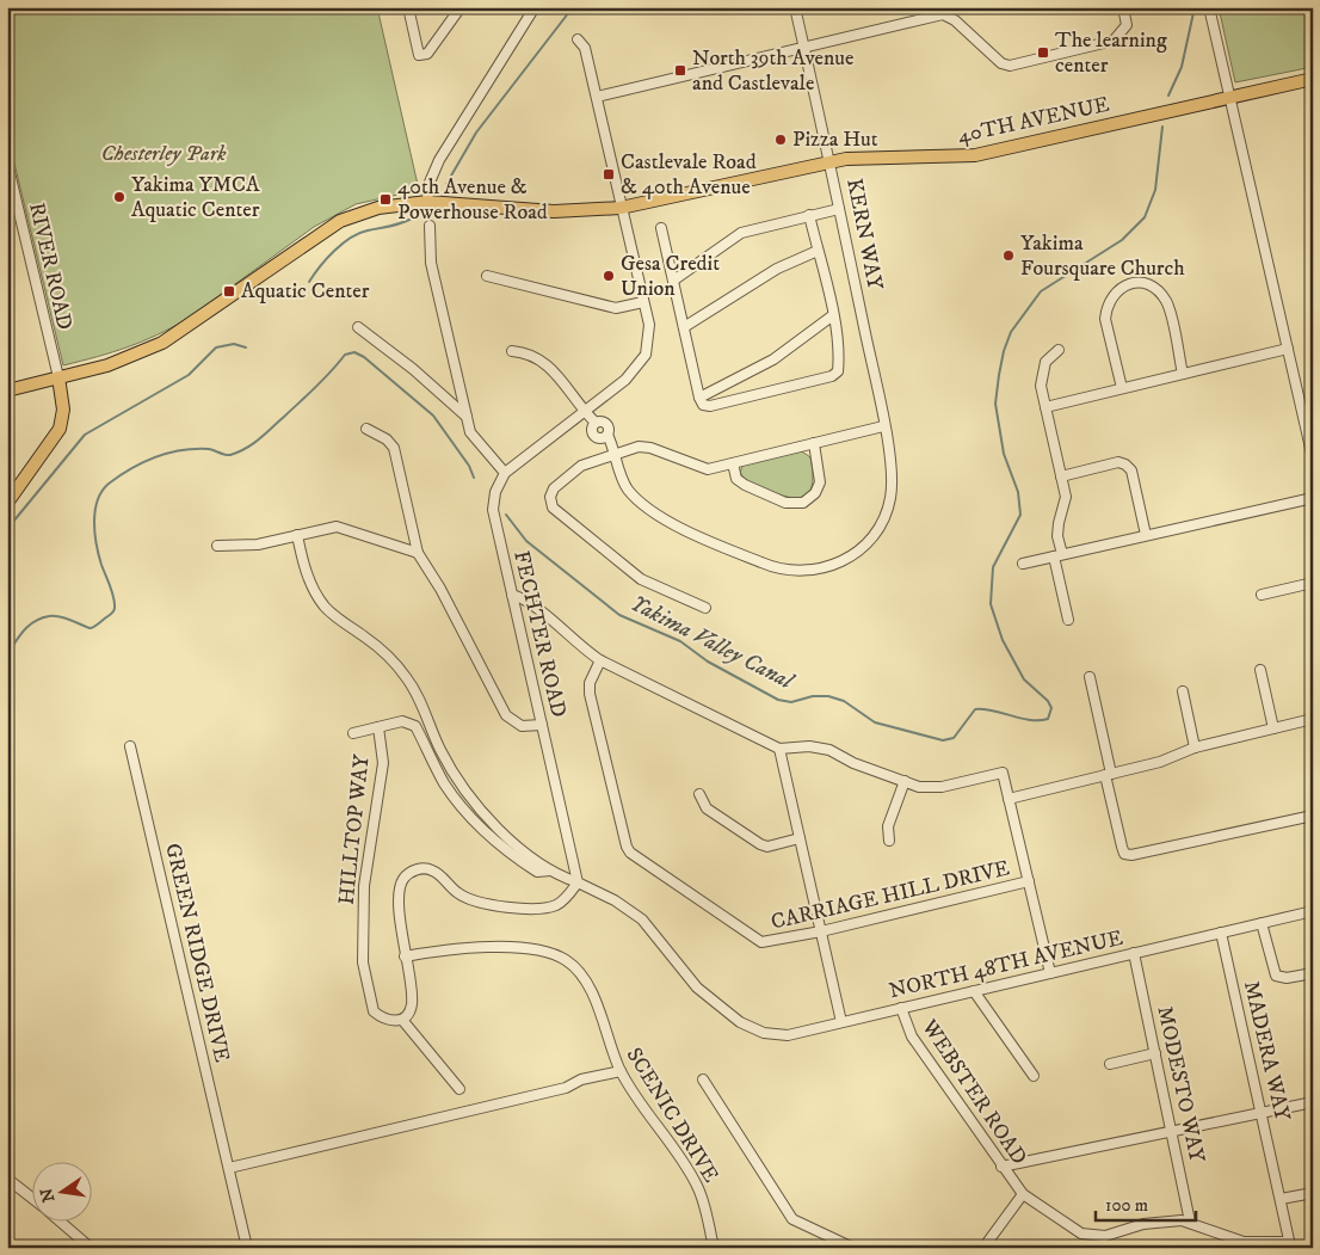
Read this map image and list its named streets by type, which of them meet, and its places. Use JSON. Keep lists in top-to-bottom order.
{
  "streets": {
    "main road": ["40TH AVENUE"],
    "street": [
      "KERN WAY",
      "RIVER ROAD",
      "FECHTER ROAD",
      "HILLTOP WAY",
      "CARRIAGE HILL DRIVE",
      "GREEN RIDGE DRIVE",
      "NORTH 48TH AVENUE",
      "MADERA WAY",
      "MODESTO WAY",
      "WEBSTER ROAD",
      "SCENIC DRIVE"
    ]
  },
  "crossings": [
    ["40TH AVENUE", "KERN WAY"],
    ["40TH AVENUE", "RIVER ROAD"],
    ["FECHTER ROAD", "NORTH 48TH AVENUE"],
    ["NORTH 48TH AVENUE", "MADERA WAY"],
    ["NORTH 48TH AVENUE", "MODESTO WAY"],
    ["NORTH 48TH AVENUE", "WEBSTER ROAD"],
    ["MODESTO WAY", "WEBSTER ROAD"]
  ],
  "water": ["Yakima Valley Canal"],
  "parks": ["Chesterley Park"],
  "places": {
    "transit": [
      "The learning center",
      "North 39th Avenue and Castlevale",
      "Castlevale Road & 40th Avenue",
      "40th Avenue & Powerhouse Road",
      "Aquatic Center"
    ],
    "other": [
      "Pizza Hut",
      "Yakima YMCA Aquatic Center",
      "Yakima Foursquare Church",
      "Gesa Credit Union"
    ]
  },
  "scale_bar": "100 m",
  "north": "left"
}
